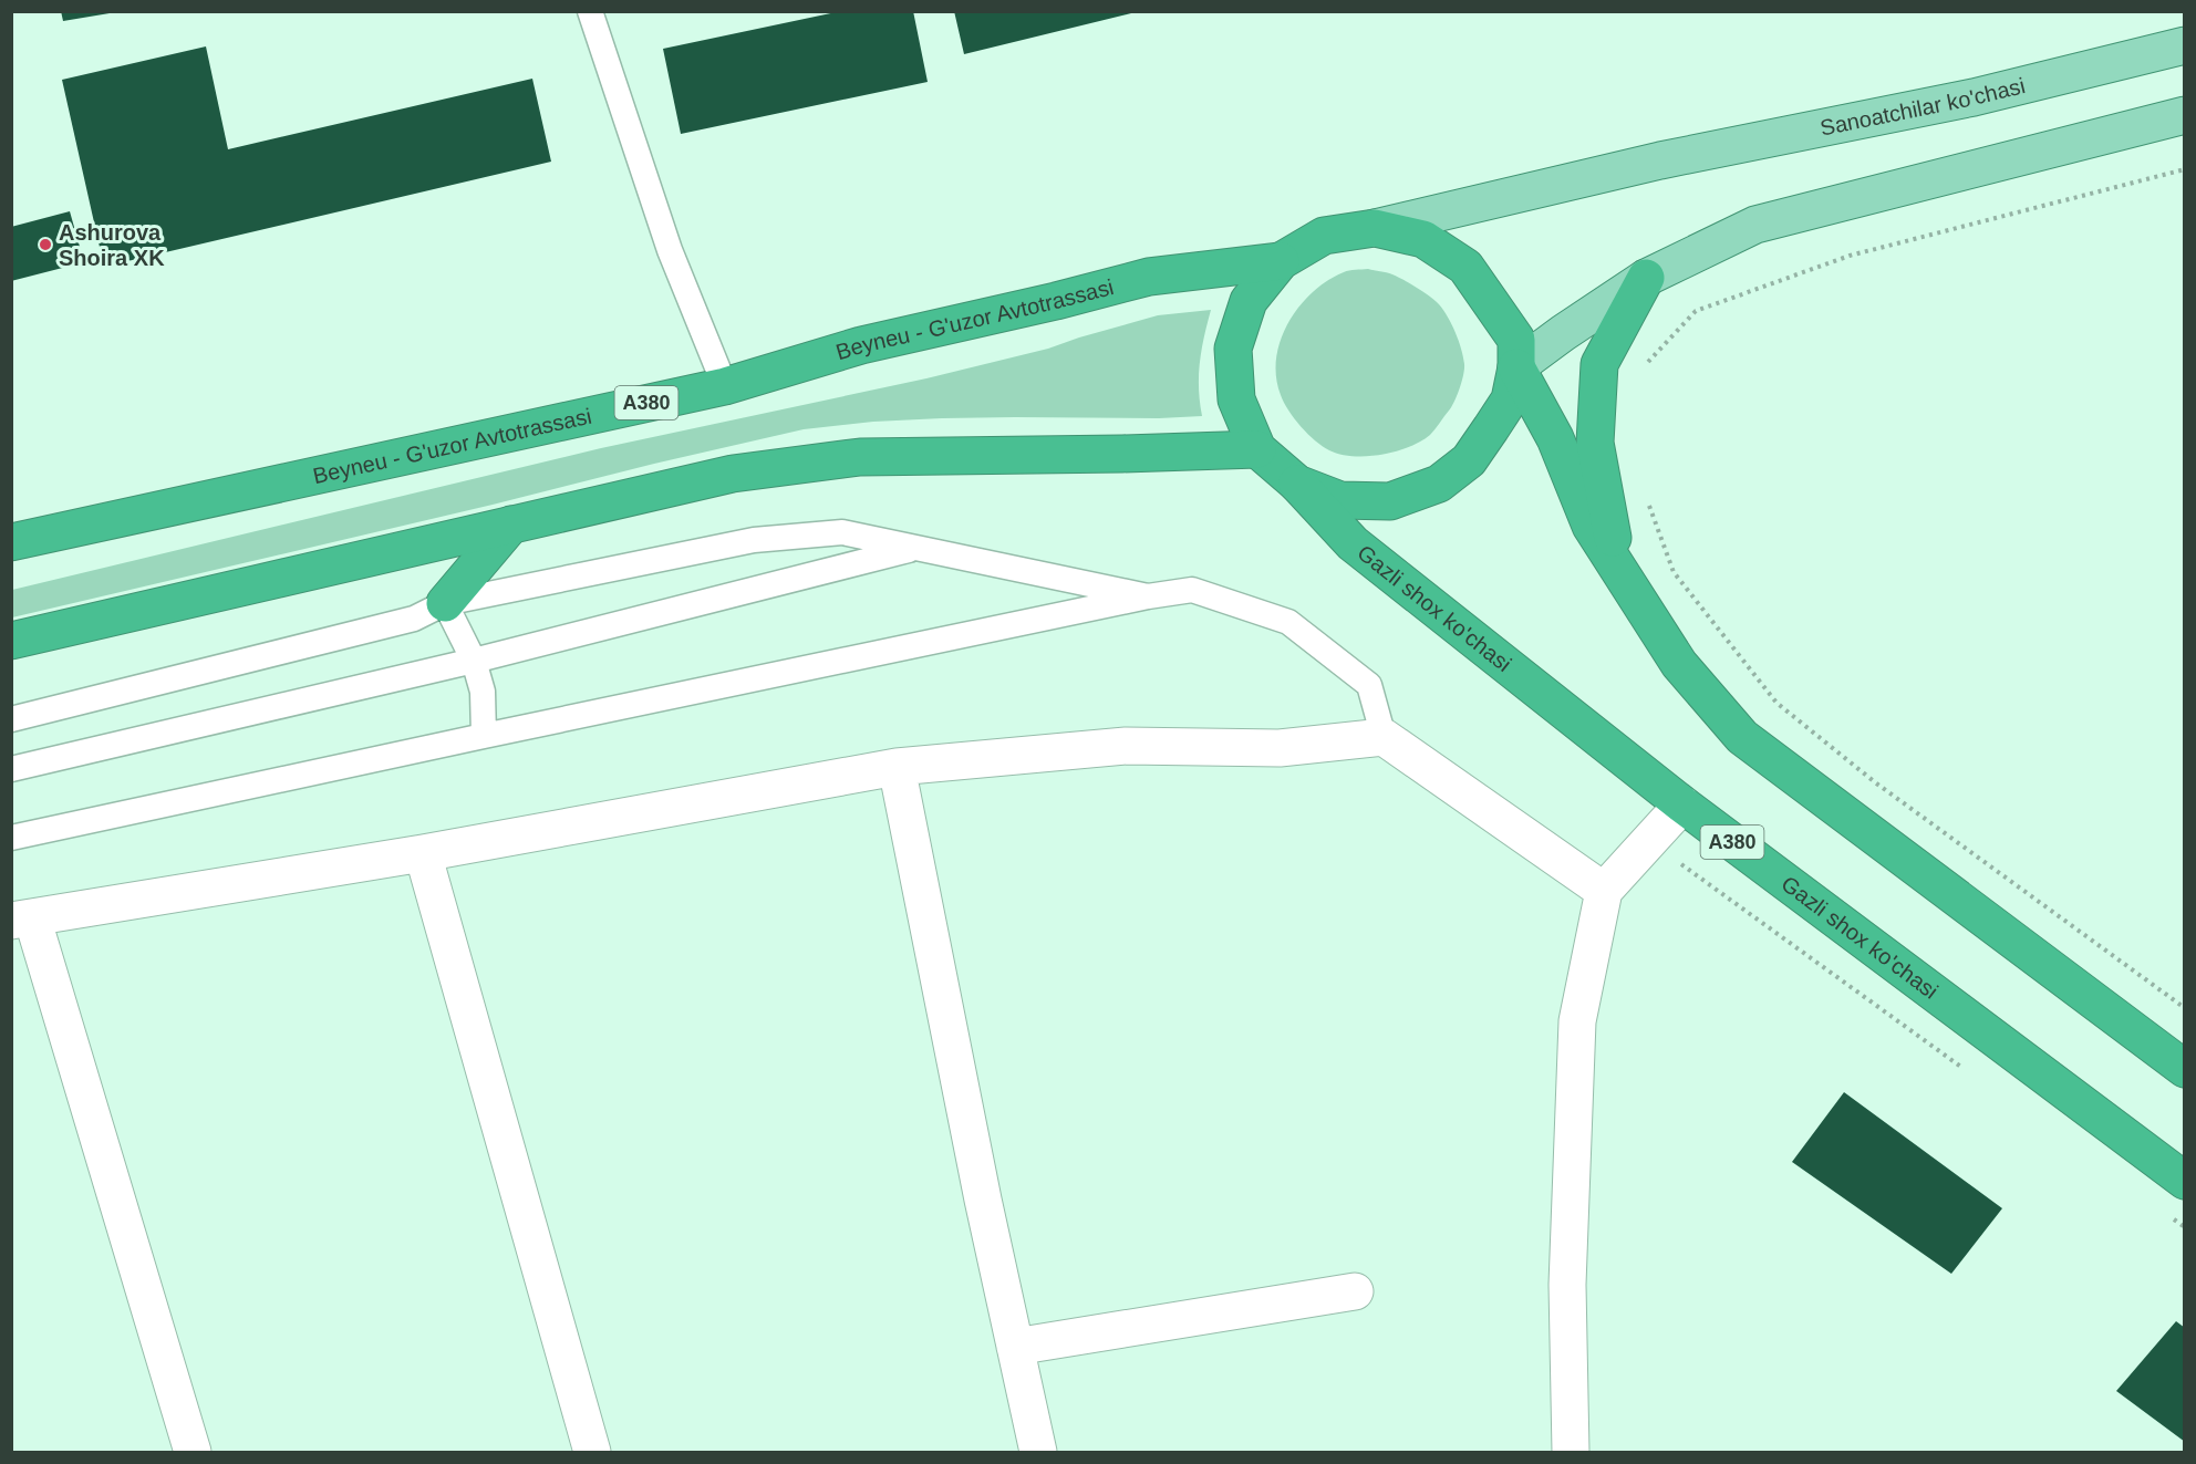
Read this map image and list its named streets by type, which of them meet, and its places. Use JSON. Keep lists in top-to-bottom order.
{
  "streets": {
    "highway": ["Beyneu - G'uzor Avtotrassasi", "A380", "Gazli shox ko'chasi"],
    "main road": ["Sanoatchilar ko'chasi"]
  },
  "places": ["Ashurova Shoira XK"]
}
